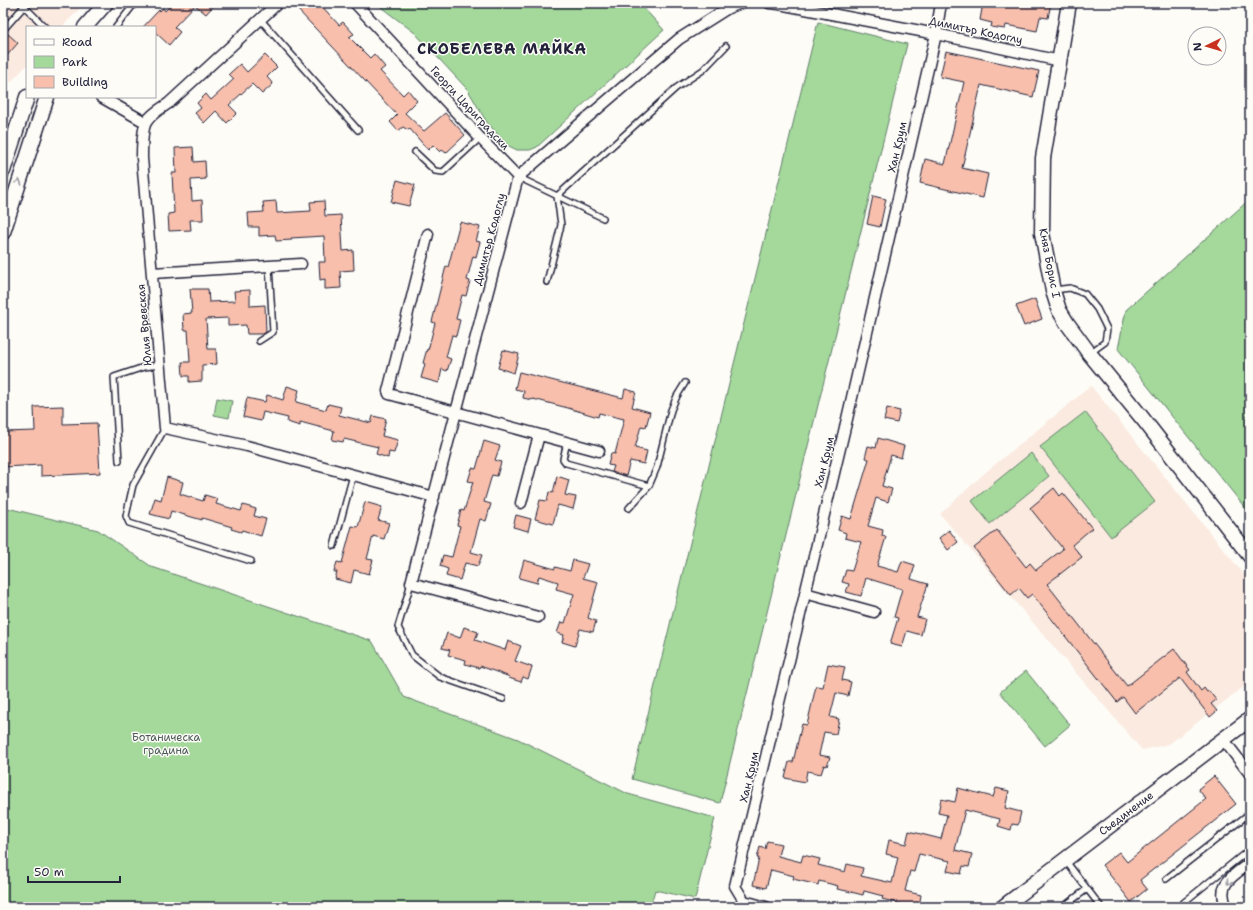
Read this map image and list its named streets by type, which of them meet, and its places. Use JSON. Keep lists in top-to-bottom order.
{
  "streets": {
    "street": [
      "Димитър Кодоглу",
      "Георги Цариградски",
      "Хан Крум",
      "Княз Борис I",
      "Юлия Вревская",
      "Съединение"
    ]
  },
  "crossings": [
    ["Димитър Кодоглу", "Георги Цариградски"],
    ["Димитър Кодоглу", "Хан Крум"],
    ["Димитър Кодоглу", "Княз Борис I"]
  ],
  "districts": ["СКОБЕЛЕВА МАЙКА"],
  "parks": ["Ботаническа градина"],
  "legend": ["Road", "Park", "Building"],
  "scale_bar": "50 m",
  "north": "left"
}
